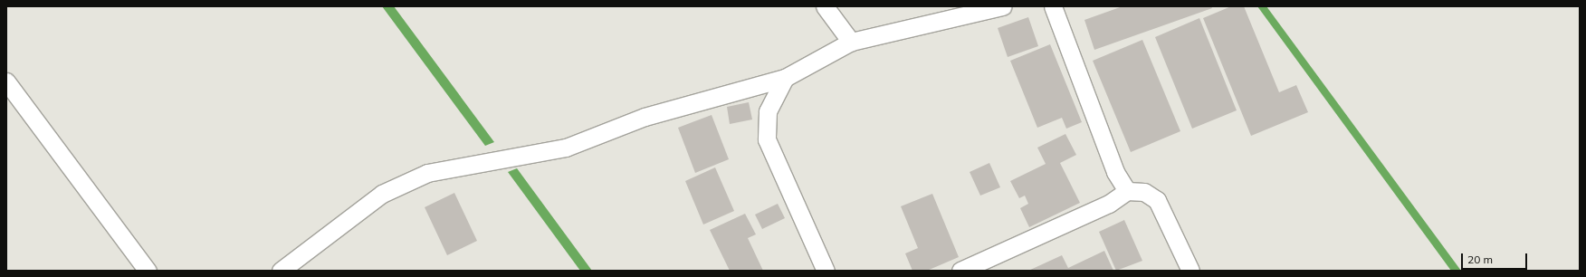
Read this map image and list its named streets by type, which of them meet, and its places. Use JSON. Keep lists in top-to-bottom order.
{
  "scale_bar": "20 m"
}
